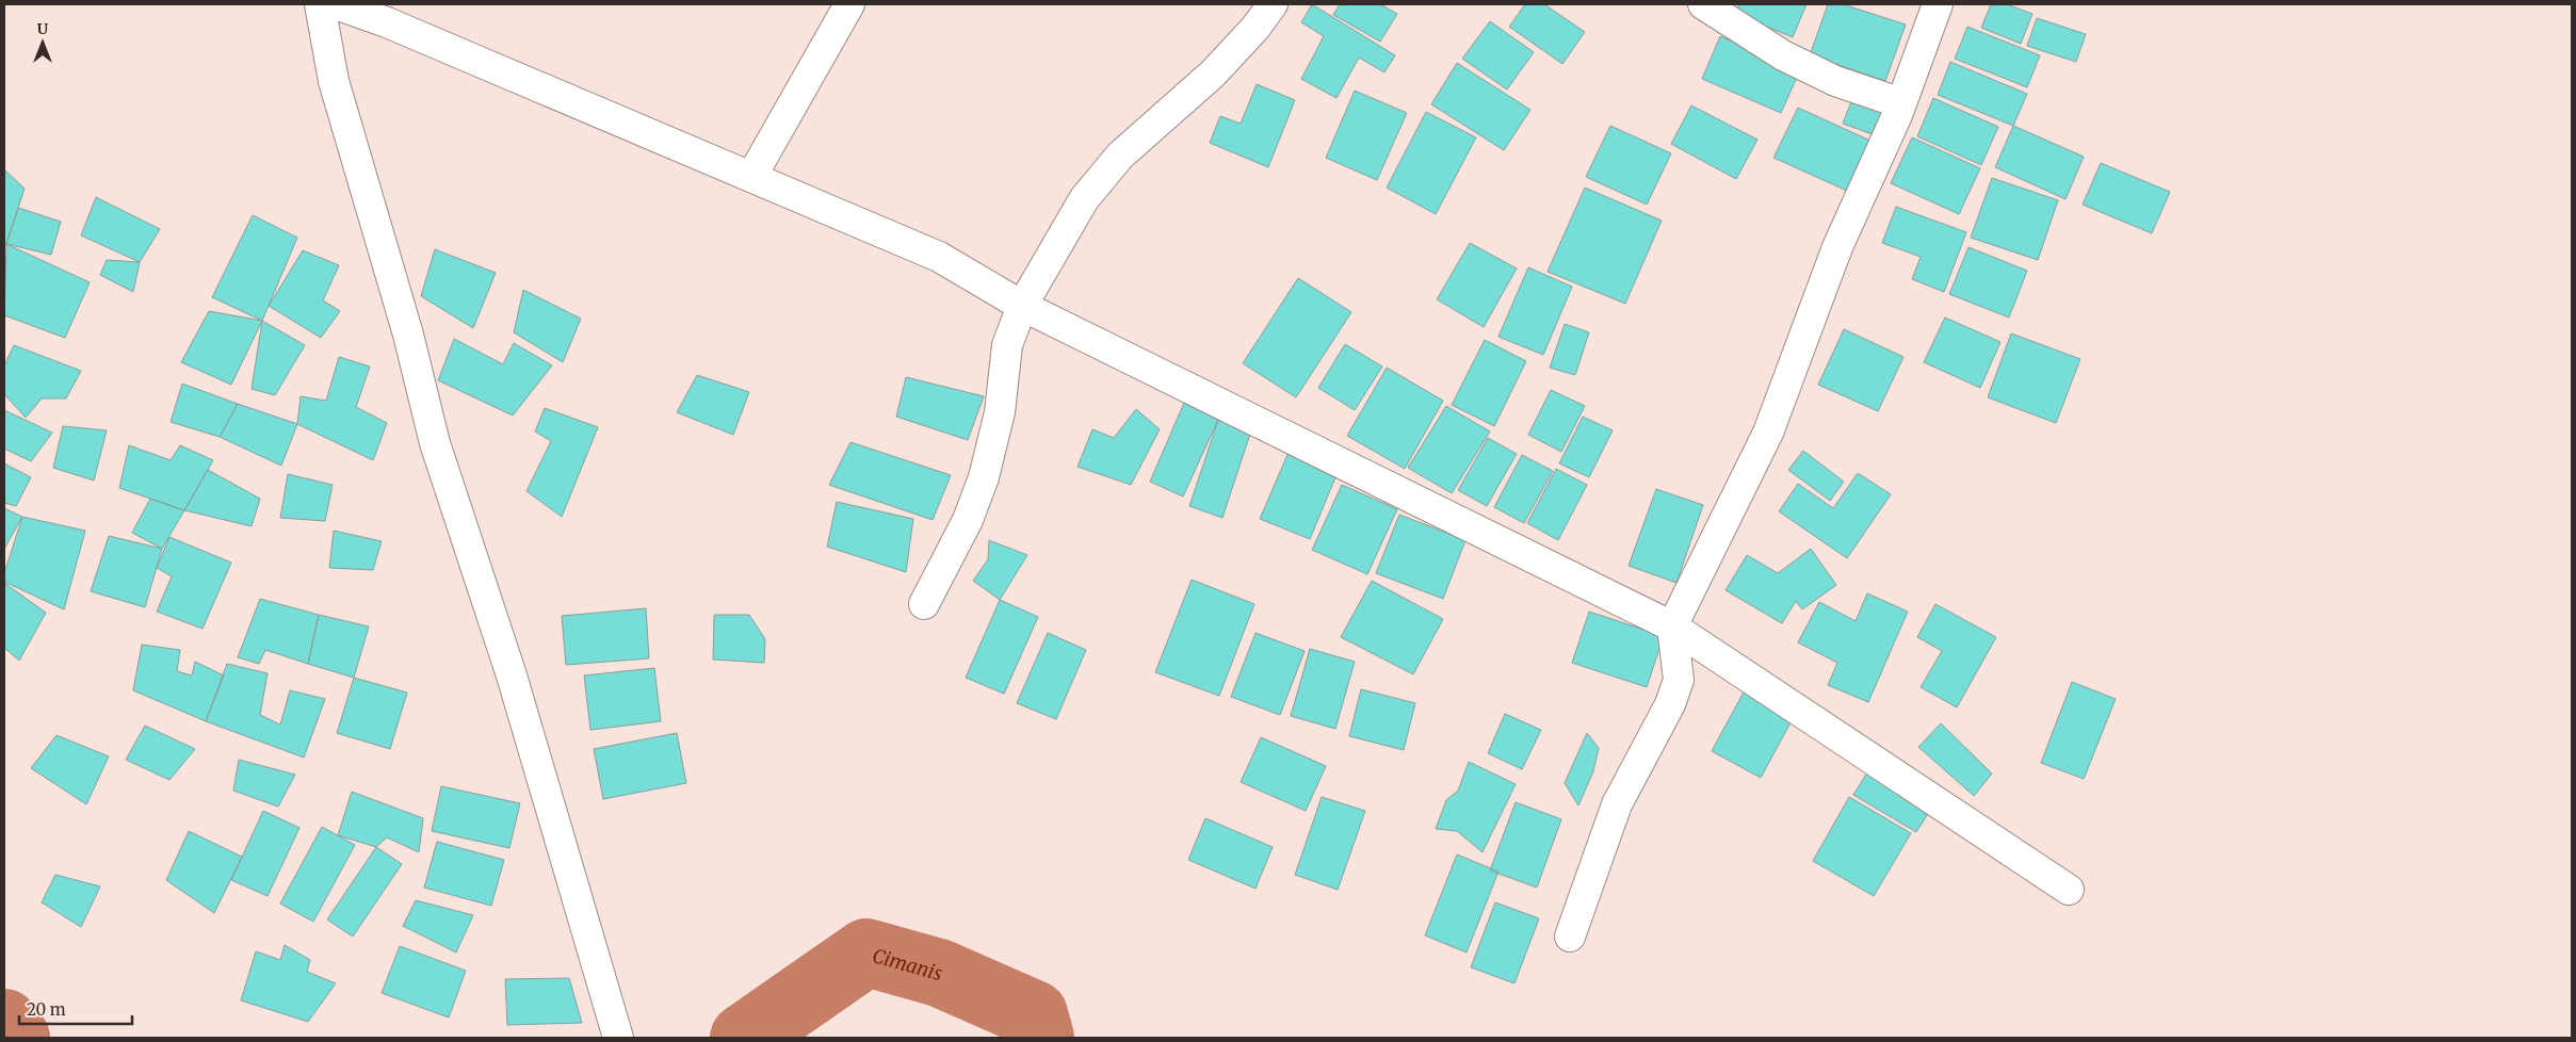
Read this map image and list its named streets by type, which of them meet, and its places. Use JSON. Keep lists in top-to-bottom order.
{
  "water": ["Cimanis"],
  "scale_bar": "20 m",
  "north": "top"
}
